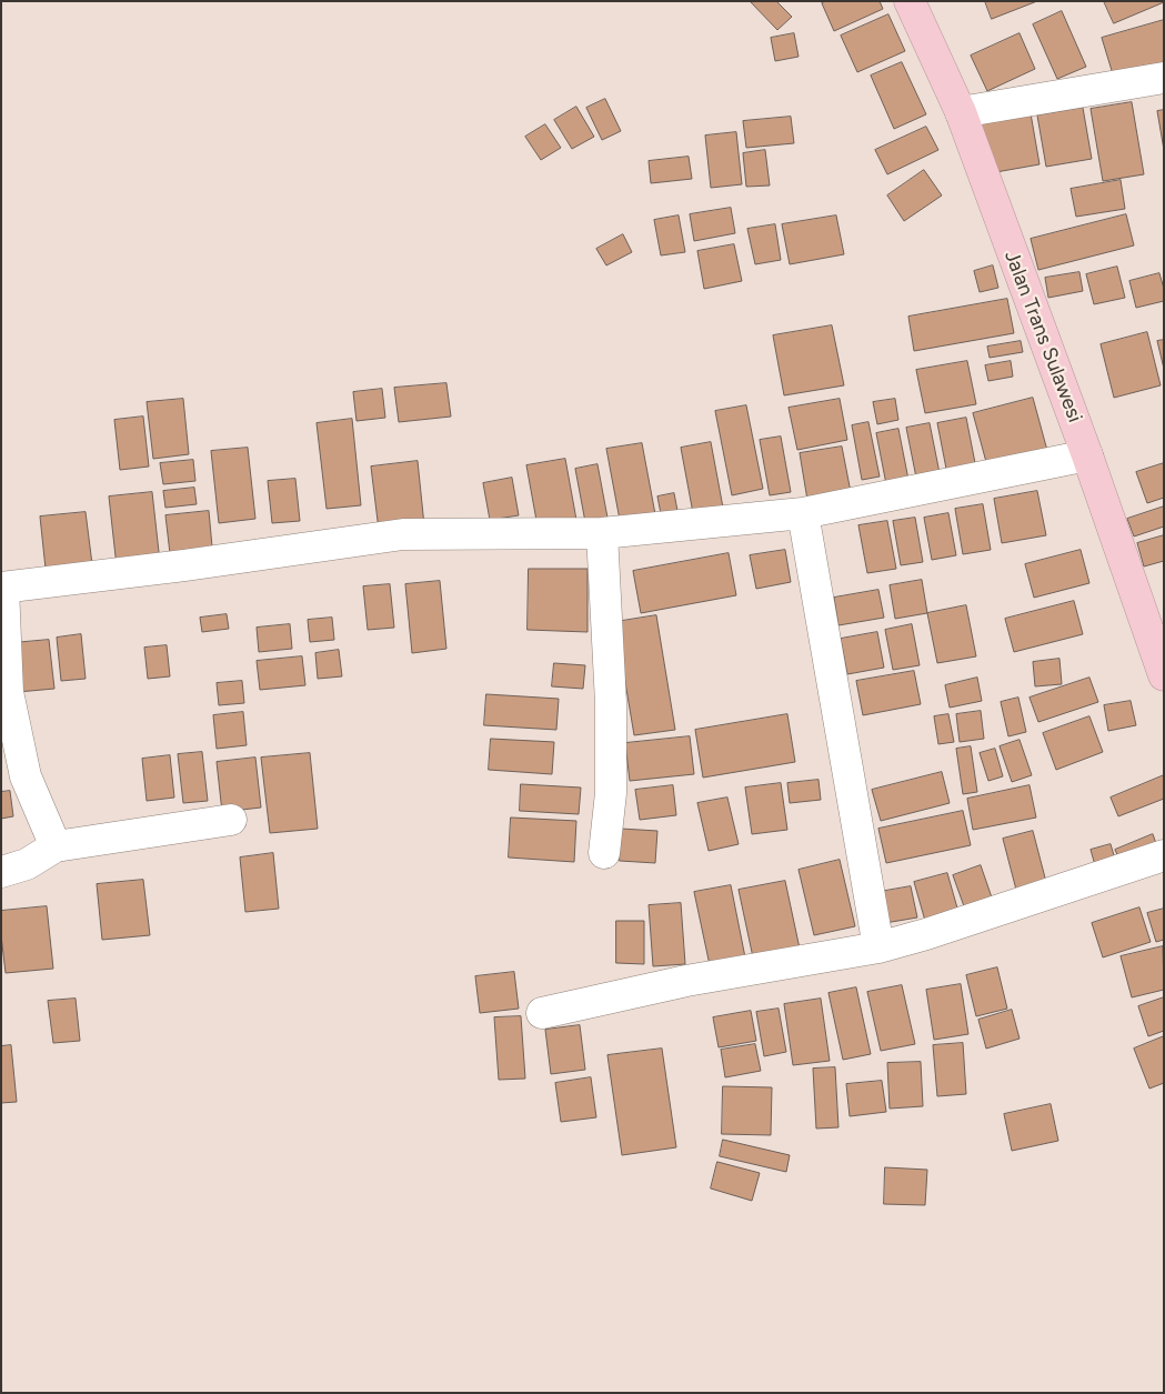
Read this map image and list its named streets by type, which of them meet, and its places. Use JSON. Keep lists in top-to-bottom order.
{
  "streets": {
    "highway": ["Jalan Trans Sulawesi"]
  }
}
